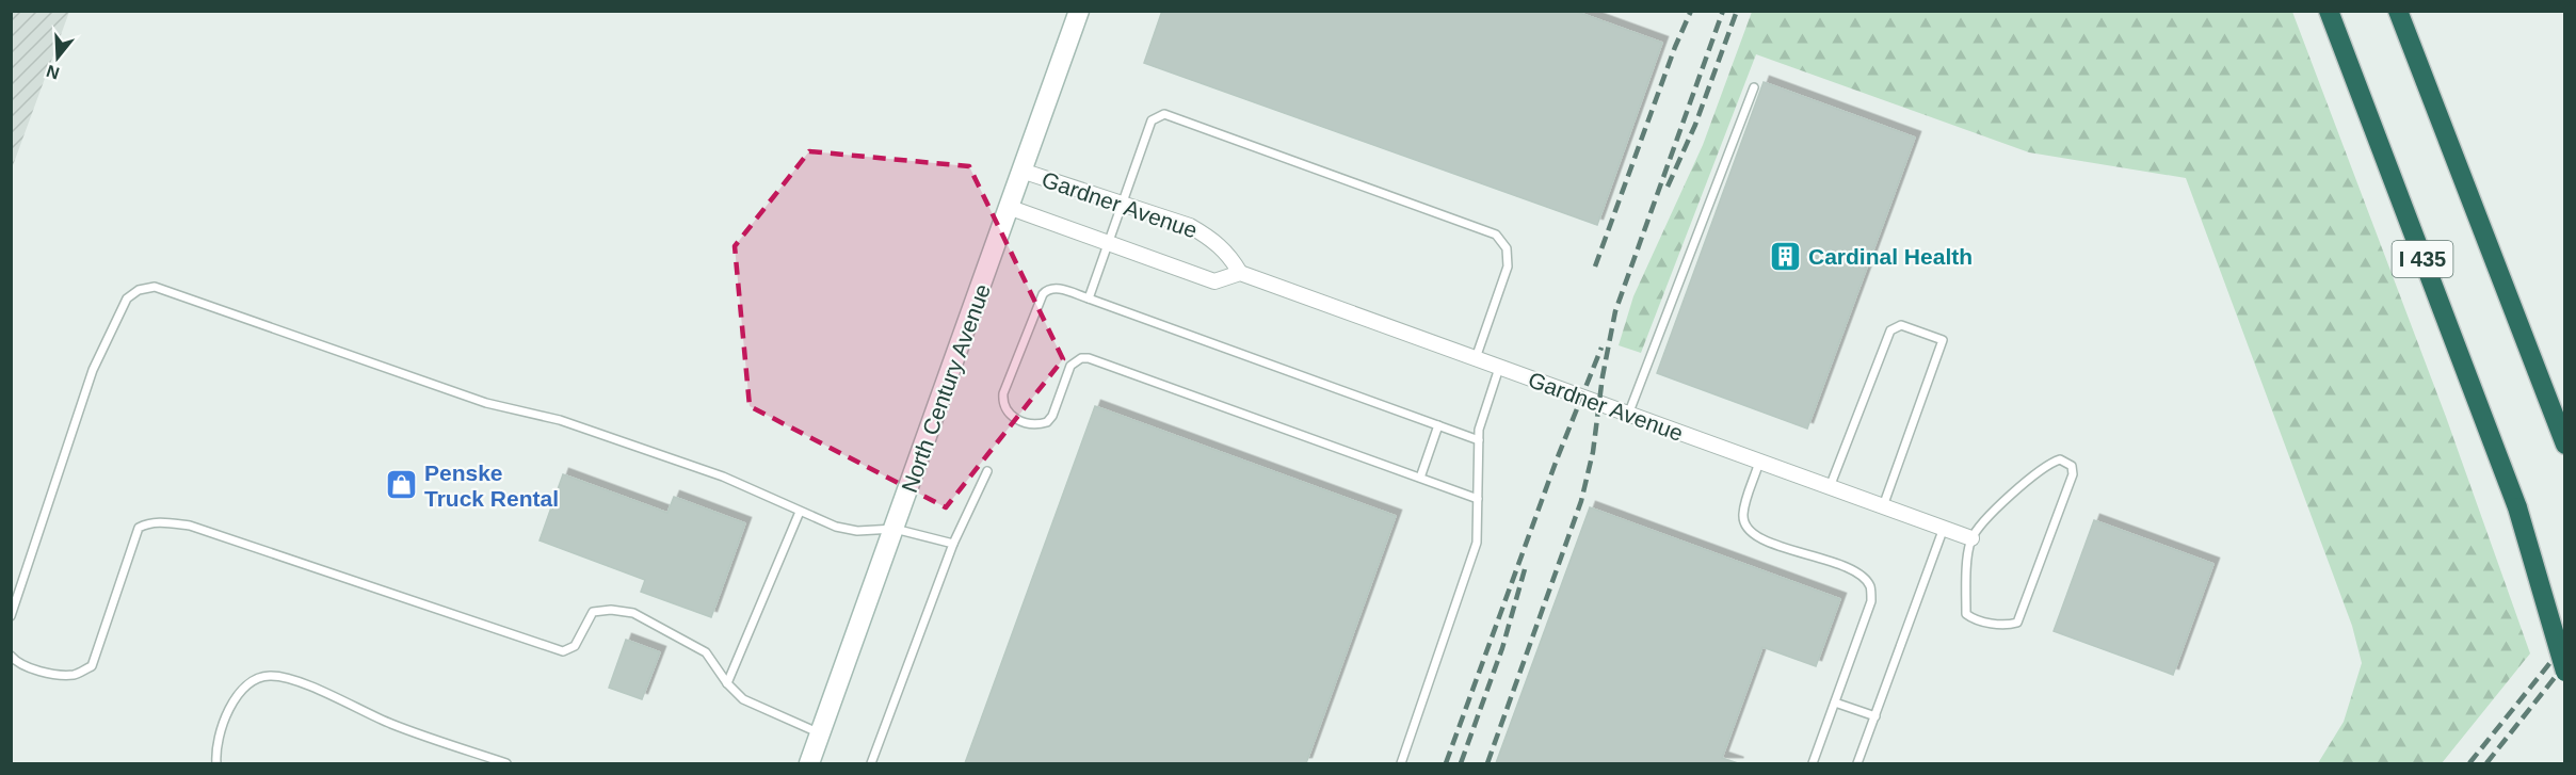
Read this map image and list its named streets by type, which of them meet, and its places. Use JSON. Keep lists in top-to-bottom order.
{
  "streets": {
    "highway": ["I 435"],
    "street": ["Gardner Avenue", "North Century Avenue"]
  },
  "crossings": [
    ["Gardner Avenue", "North Century Avenue"]
  ],
  "places": {
    "building": ["Cardinal Health"],
    "shop": ["Penske Truck Rental"]
  },
  "north": "bottom"
}
